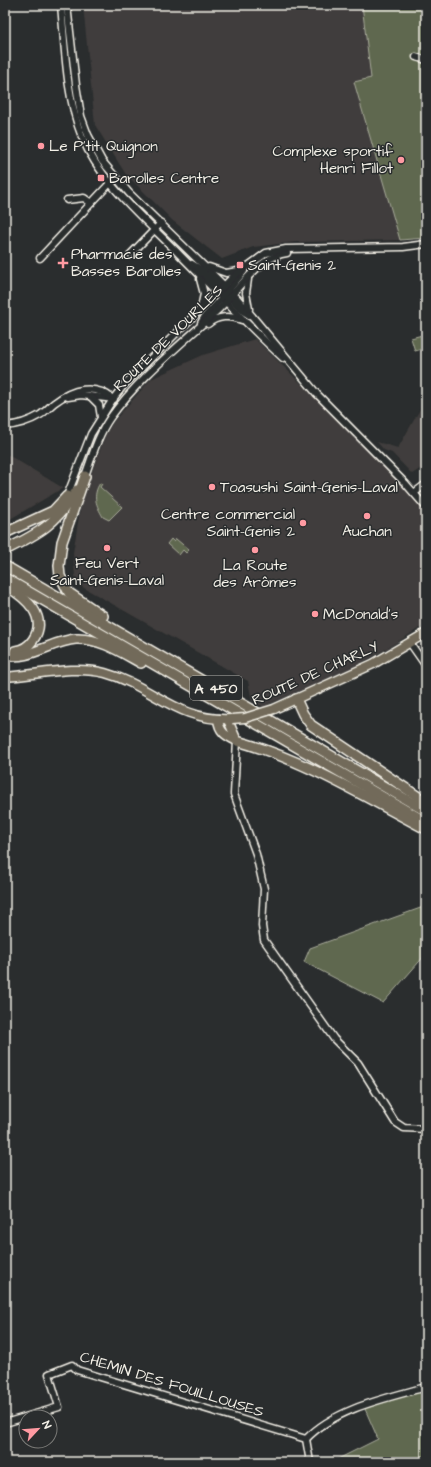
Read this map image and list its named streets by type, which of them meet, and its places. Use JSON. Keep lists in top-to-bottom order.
{
  "streets": {
    "highway": ["A 450"],
    "main road": ["ROUTE DE CHARLY"],
    "street": ["ROUTE DE VOURLES", "CHEMIN DES FOUILLOUSES"]
  },
  "places": {
    "other": [
      "Le P'tit Quignon",
      "Complexe sportif Henri Fillot",
      "Toasushi Saint-Genis-Laval",
      "Auchan",
      "Centre commercial Saint-Genis 2",
      "Feu Vert Saint-Genis-Laval",
      "La Route des Arômes",
      "McDonald's"
    ],
    "transit": ["Barolles Centre", "Saint-Genis 2"],
    "health": ["Pharmacie des Basses Barolles"]
  },
  "north": "top right"
}
